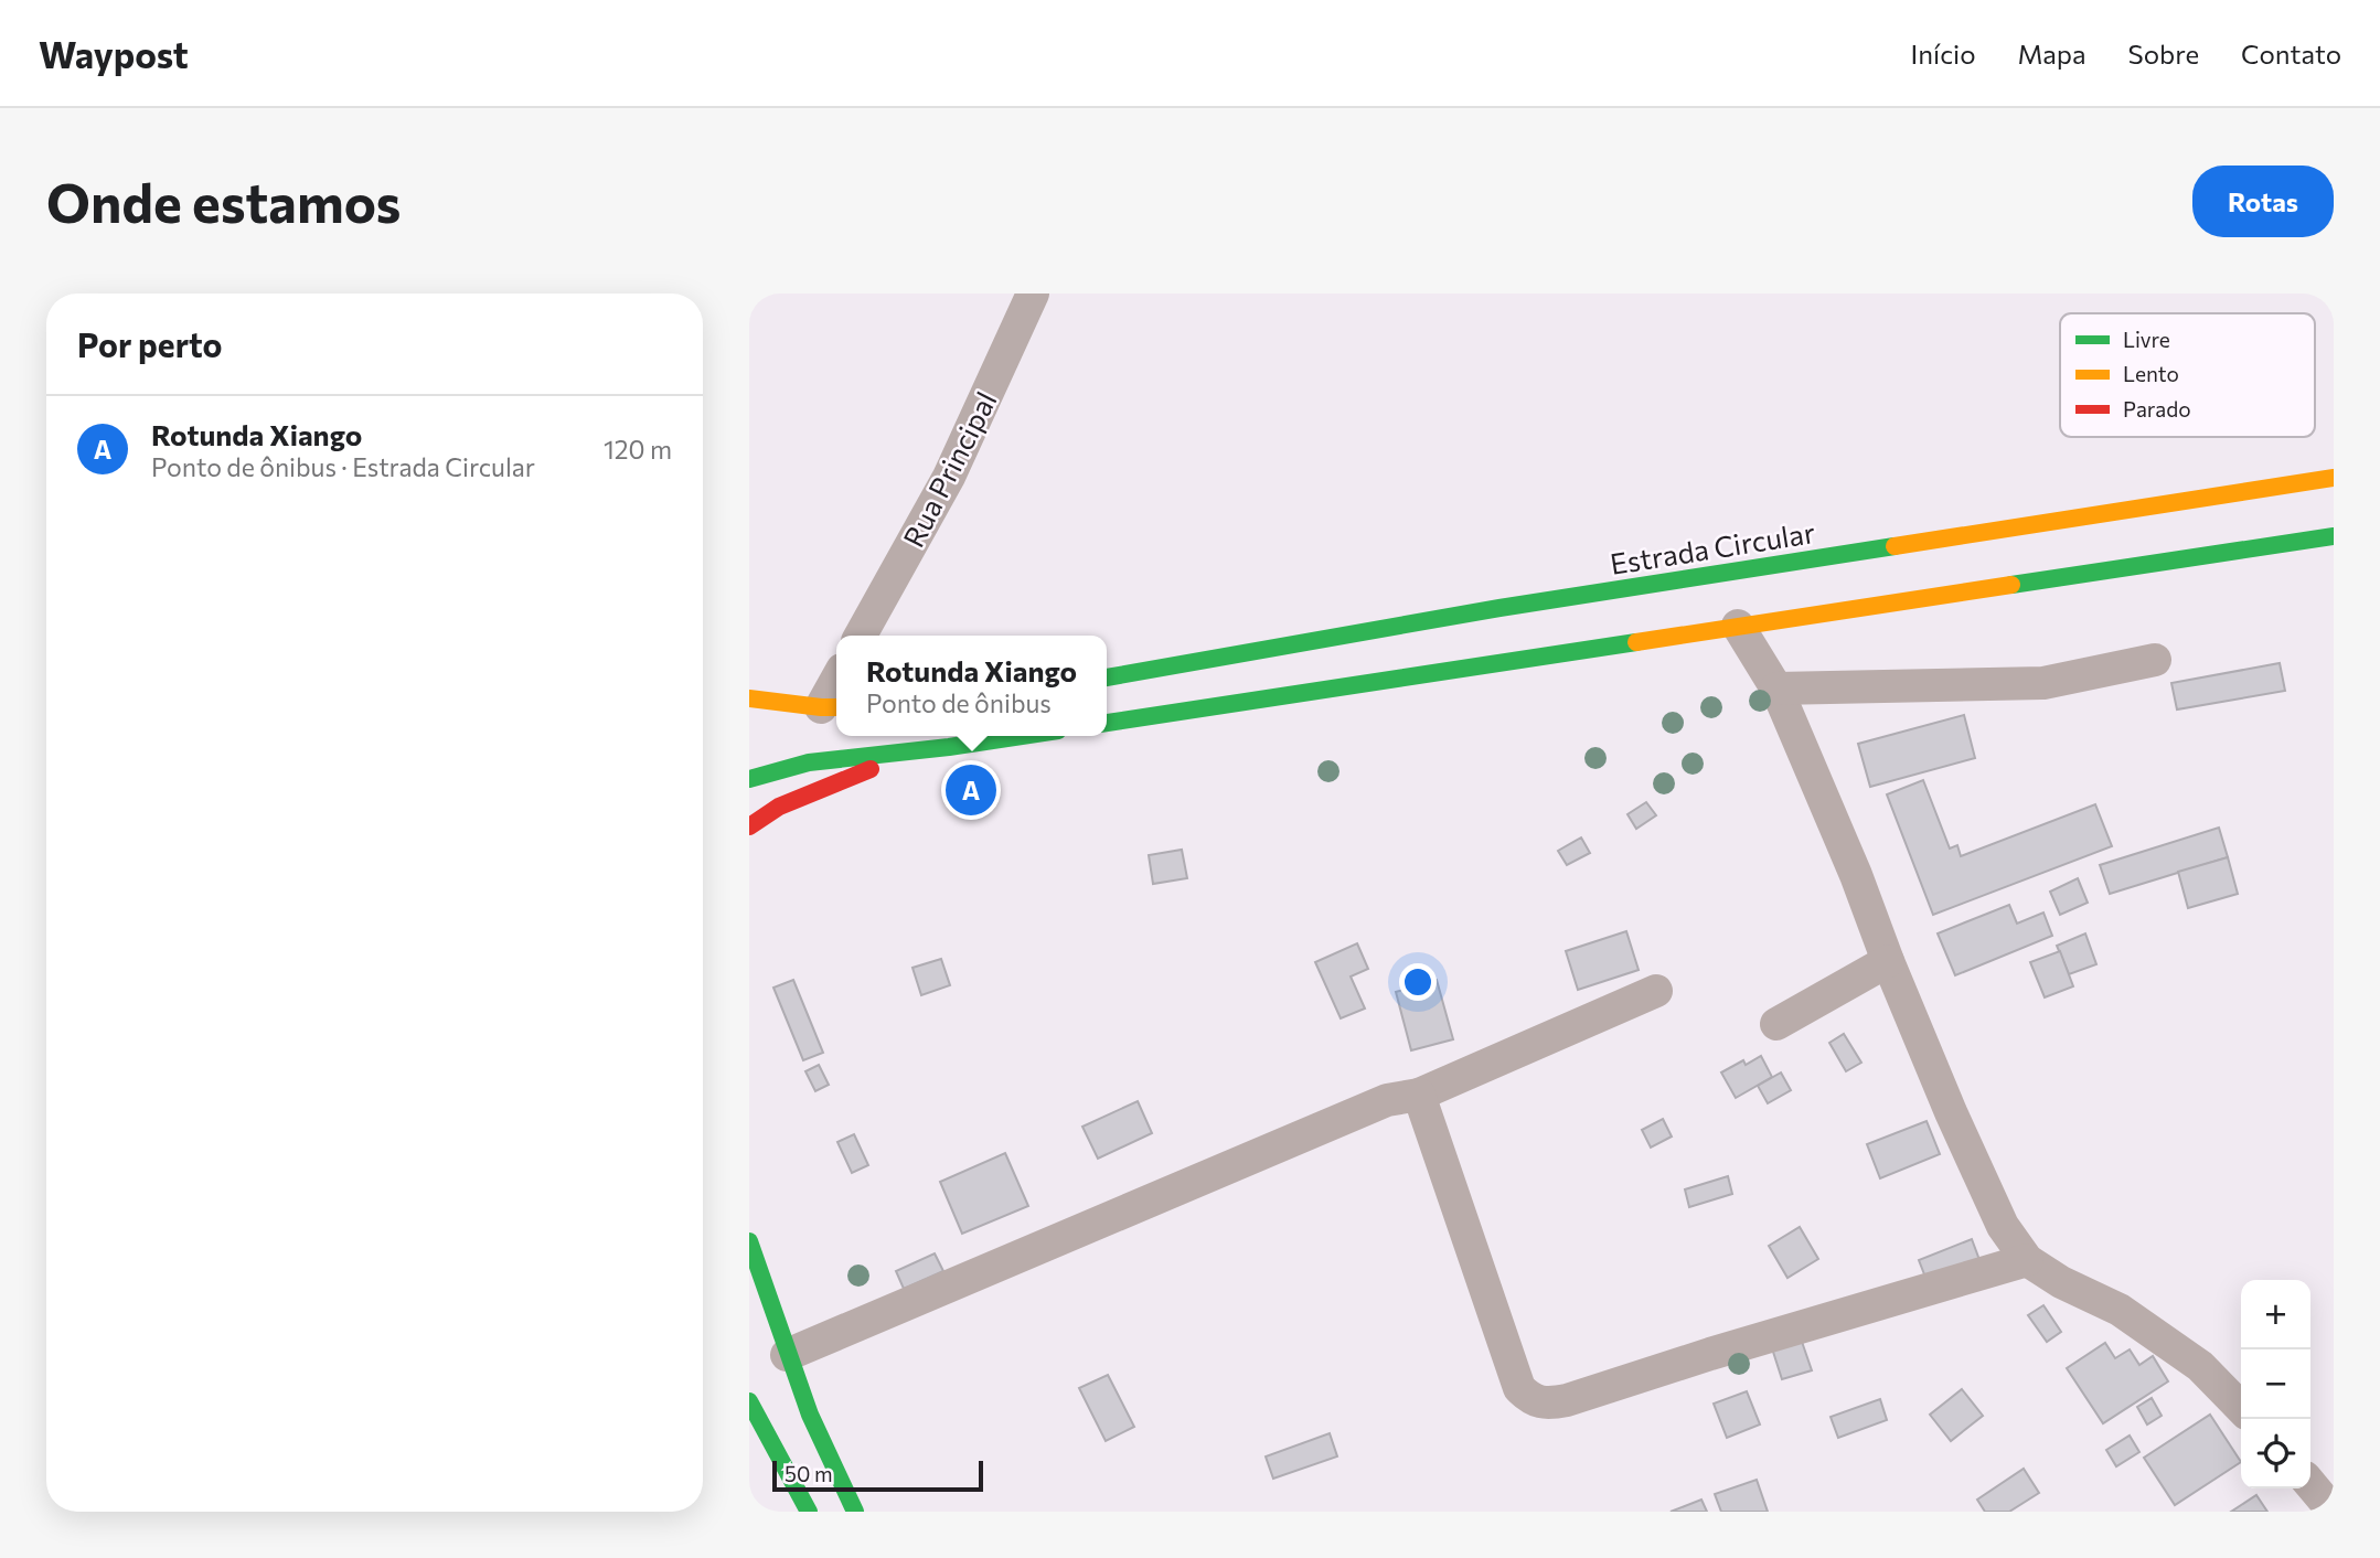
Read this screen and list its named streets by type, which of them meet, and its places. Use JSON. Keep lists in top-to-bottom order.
{
  "streets": {
    "main road": ["Estrada Circular"],
    "street": ["Rua Principal"]
  },
  "legend": ["Livre", "Lento", "Parado"],
  "scale_bar": "50 m",
  "page": {
    "header": "Waypost",
    "nav": [
      "Início",
      "Mapa",
      "Sobre",
      "Contato"
    ],
    "buttons": "Rotas",
    "title": "Onde estamos",
    "heading": "Por perto",
    "list": [
      {
        "mark": "A",
        "name": "Rotunda Xiango",
        "note": "Ponto de ônibus · Estrada Circular",
        "value": "120 m"
      }
    ],
    "popup": ["Rotunda Xiango", "Ponto de ônibus"],
    "pins": "A",
    "map_buttons": ["+", "−"],
    "scale": "50 m"
  }
}
